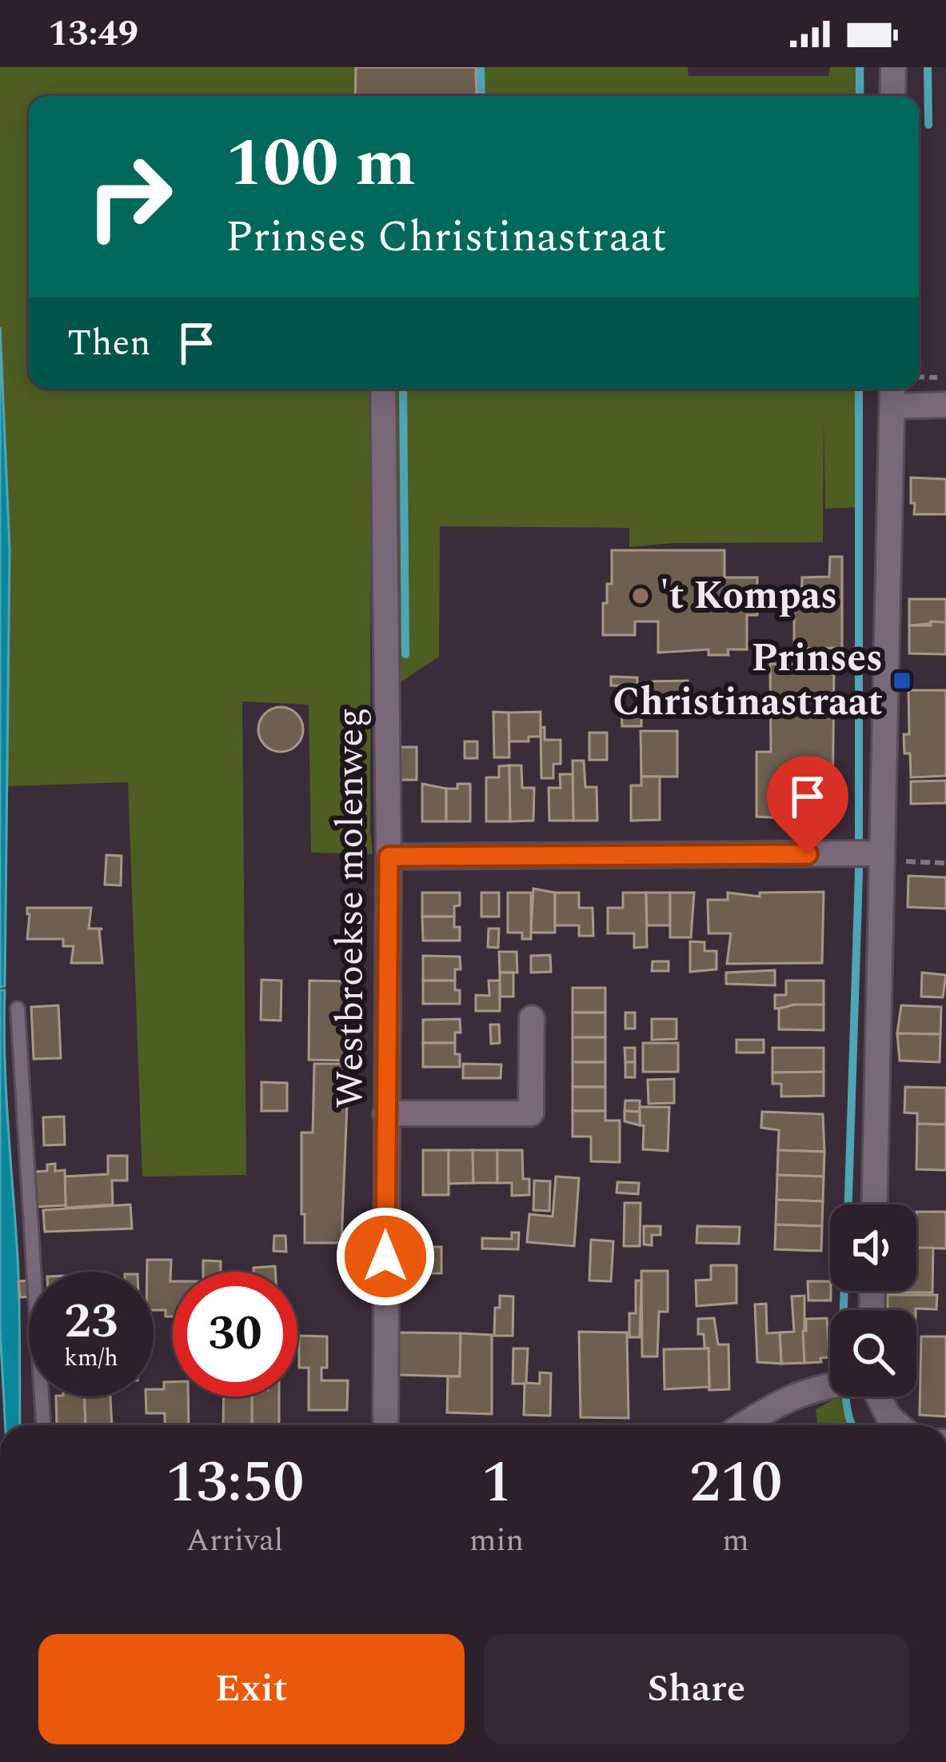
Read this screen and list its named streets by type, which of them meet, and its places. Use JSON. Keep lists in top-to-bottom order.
{
  "streets": {
    "street": ["Westbroekse molenweg"]
  },
  "places": {
    "other": ["'t Kompas"],
    "transit": ["Prinses Christinastraat"]
  },
  "page": {
    "status": "13:49",
    "turn": ["100 m", "Prinses Christinastraat"],
    "then": "Then",
    "speed": "23 km/h",
    "limit": "30",
    "eta": [
      "13:50",
      "Arrival",
      "1",
      "min",
      "210",
      "m"
    ],
    "buttons": ["Exit", "Share"]
  }
}
